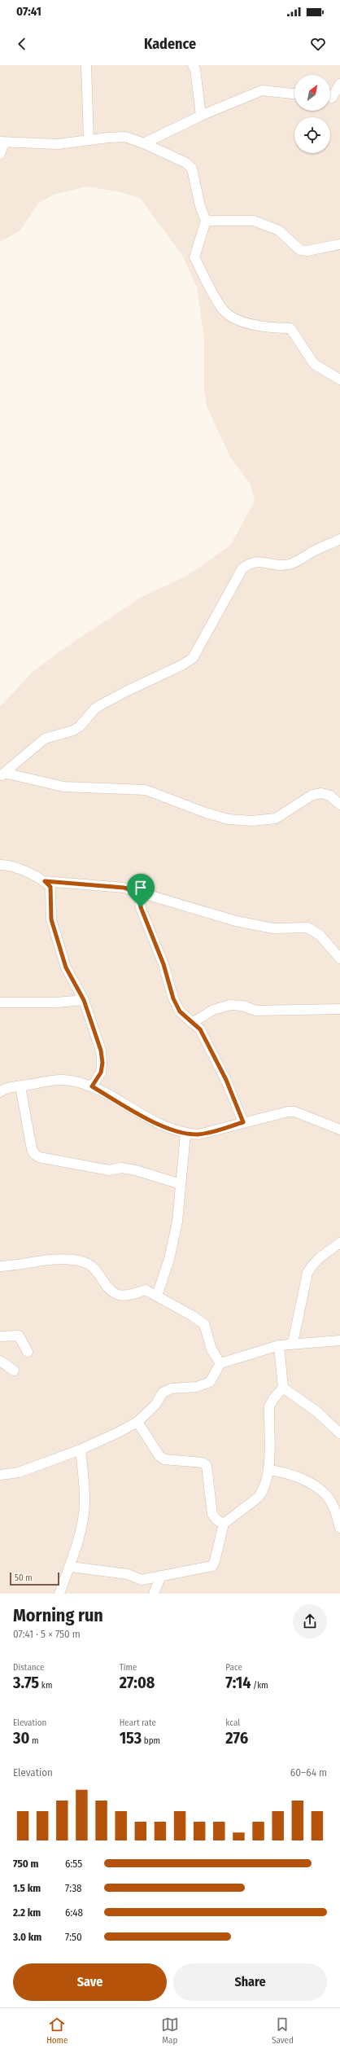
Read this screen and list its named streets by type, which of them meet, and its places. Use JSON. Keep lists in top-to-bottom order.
{
  "scale_bar": "50 m",
  "north": "top right",
  "page": {
    "status": "07:41",
    "header": "Kadence",
    "scale": "50 m",
    "heading": ["Morning run", "07:41 · 5 × 750 m"],
    "stats": [
      ["Distance", "3.75 km"],
      ["Time", "27:08"],
      ["Pace", "7:14 /km"],
      ["Elevation", "30 m"],
      ["Heart rate", "153 bpm"],
      ["kcal", "276"]
    ],
    "chart": ["Elevation", "60–64 m"],
    "list": [
      {
        "name": "750 m",
        "note": "6:55"
      },
      {
        "name": "1.5 km",
        "note": "7:38"
      },
      {
        "name": "2.2 km",
        "note": "6:48"
      },
      {
        "name": "3.0 km",
        "note": "7:50"
      }
    ],
    "buttons": ["Save", "Share"],
    "tabs": ["Home", "Map", "Saved"]
  }
}
